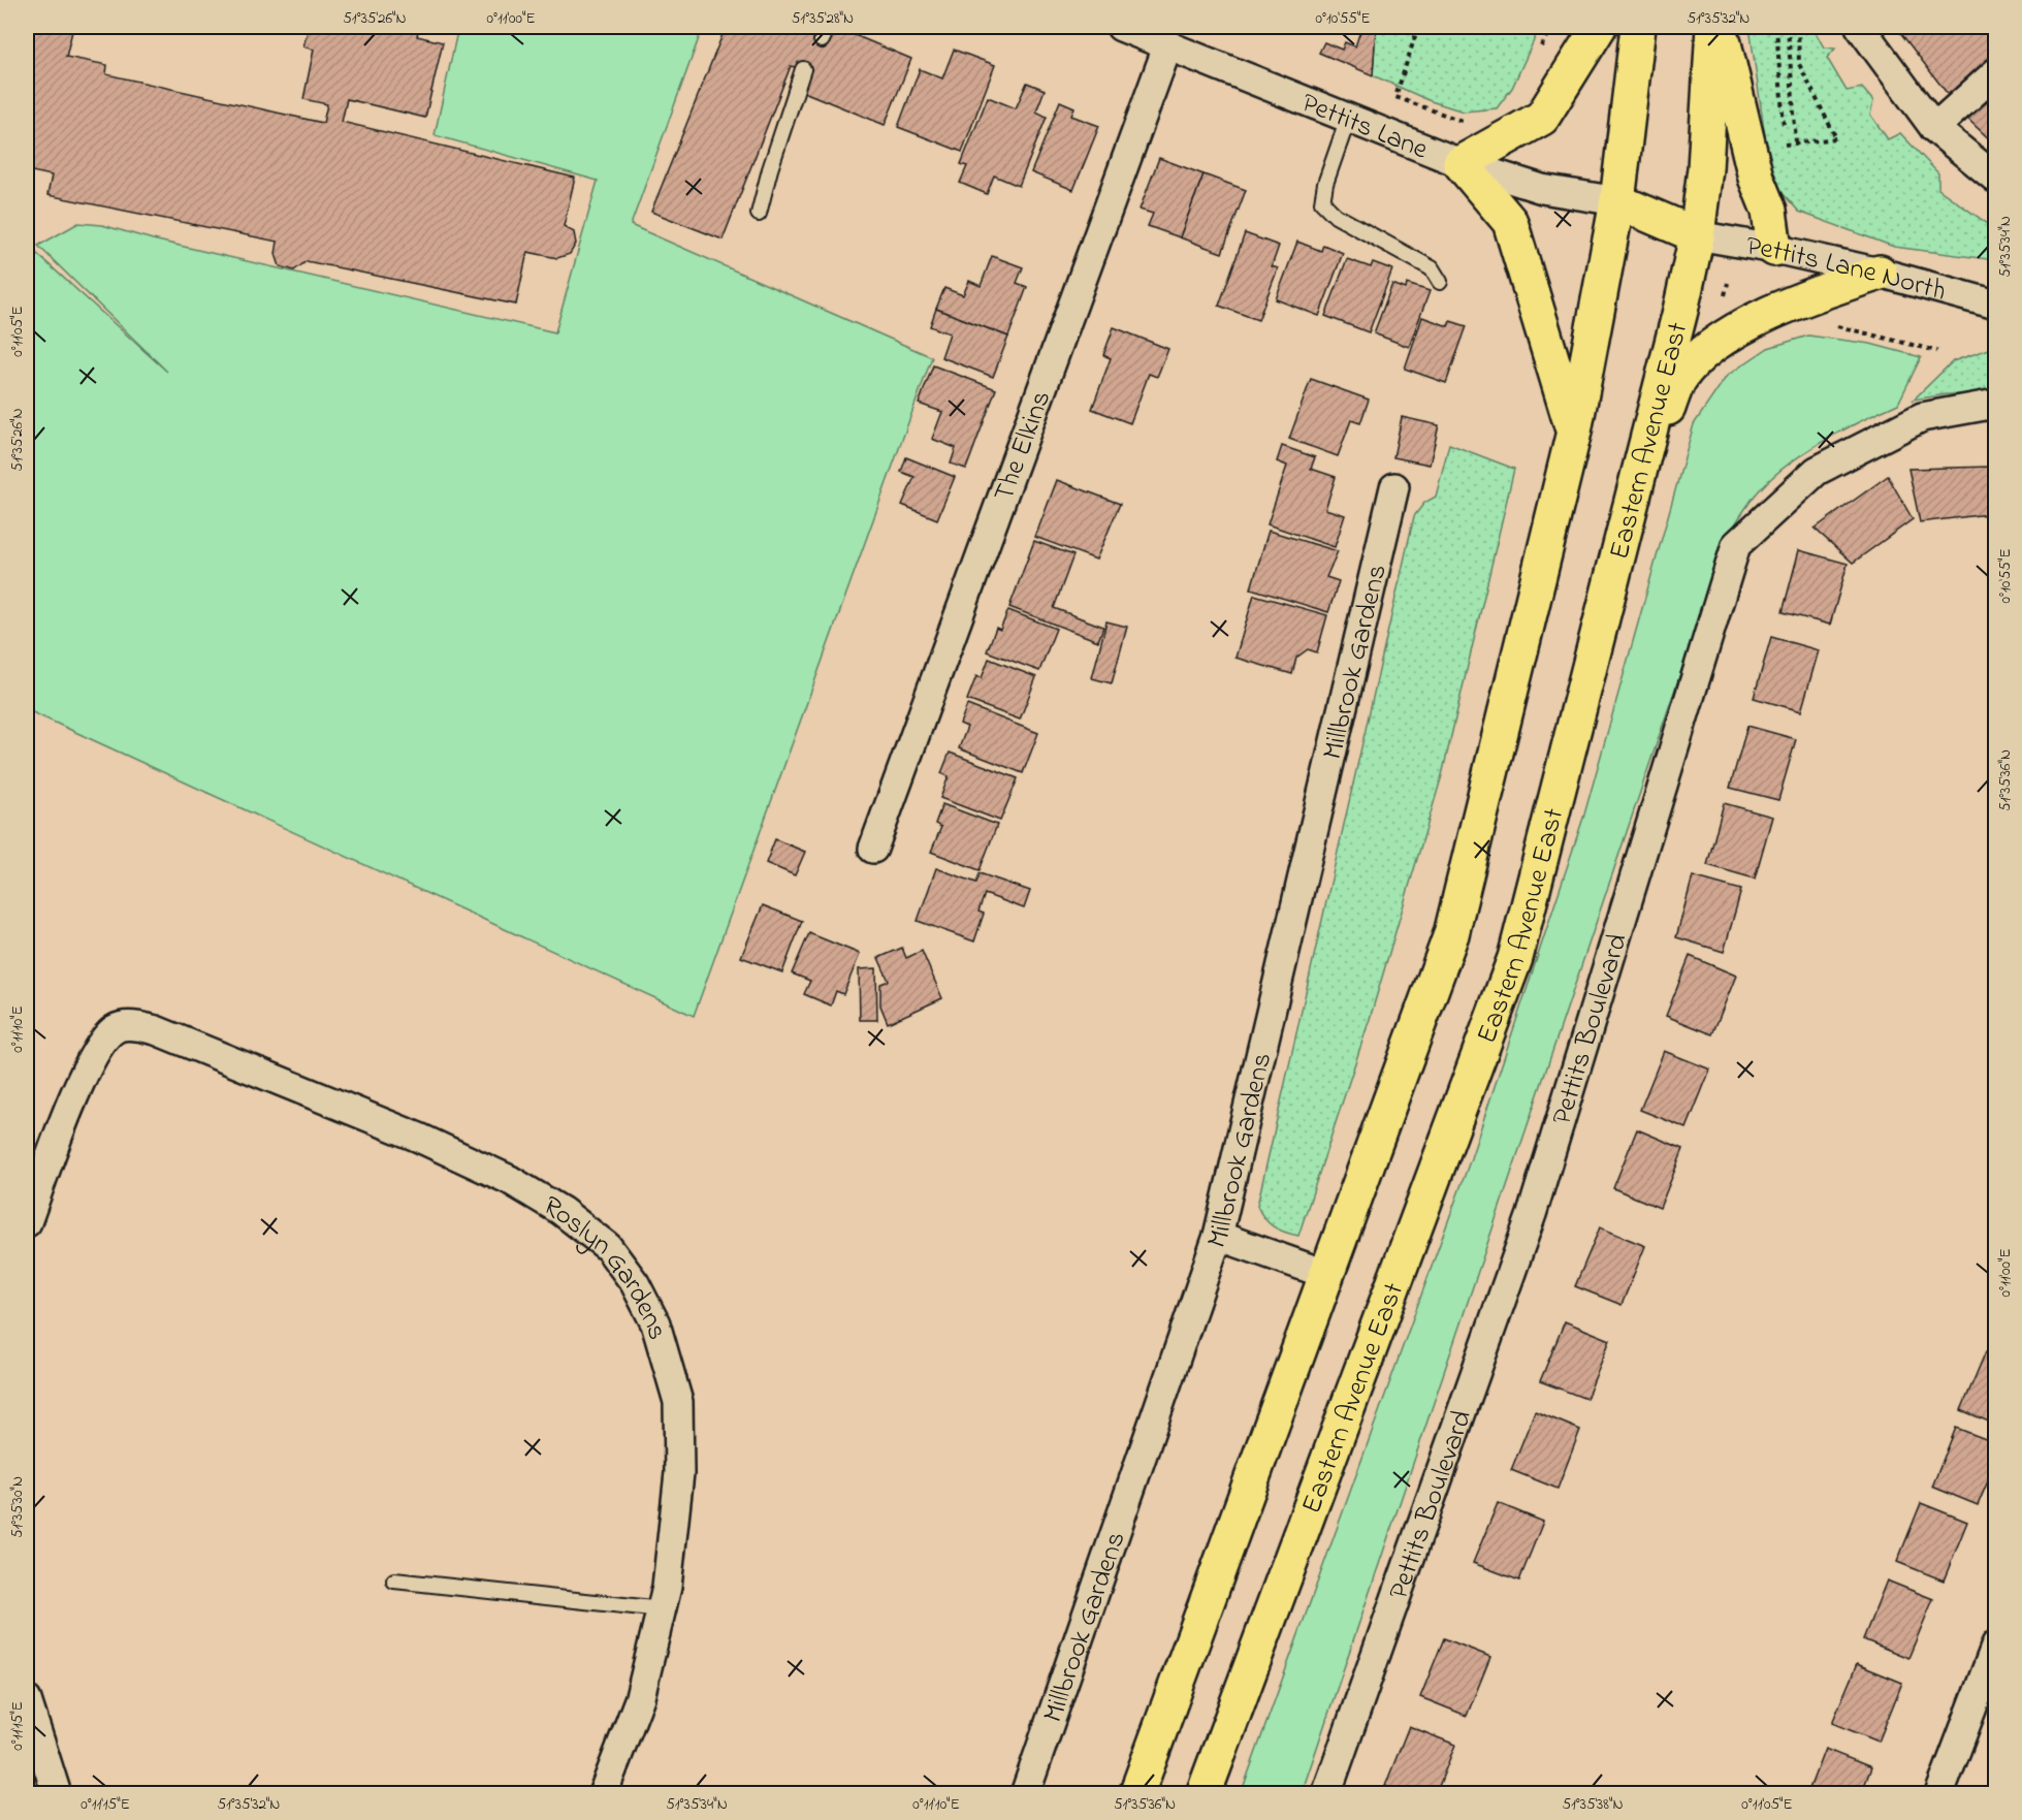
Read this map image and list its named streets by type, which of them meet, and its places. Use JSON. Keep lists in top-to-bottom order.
{
  "streets": {
    "highway": ["Eastern Avenue East"],
    "street": [
      "Pettits Lane",
      "Pettits Lane North",
      "The Elkins",
      "Millbrook Gardens",
      "Pettits Boulevard",
      "Roslyn Gardens"
    ]
  },
  "crossings": [
    ["Pettits Lane", "The Elkins"],
    ["Pettits Lane North", "Eastern Avenue East"]
  ],
  "coordinates": [
    "51°35'26\"N",
    "0°11'00\"E",
    "51°35'28\"N",
    "0°10'55\"E",
    "51°35'32\"N",
    "51°35'34\"N",
    "0°11'05\"E",
    "51°35'36\"N",
    "0°11'10\"E",
    "51°35'30\"N",
    "0°11'15\"E",
    "51°35'38\"N"
  ]
}
